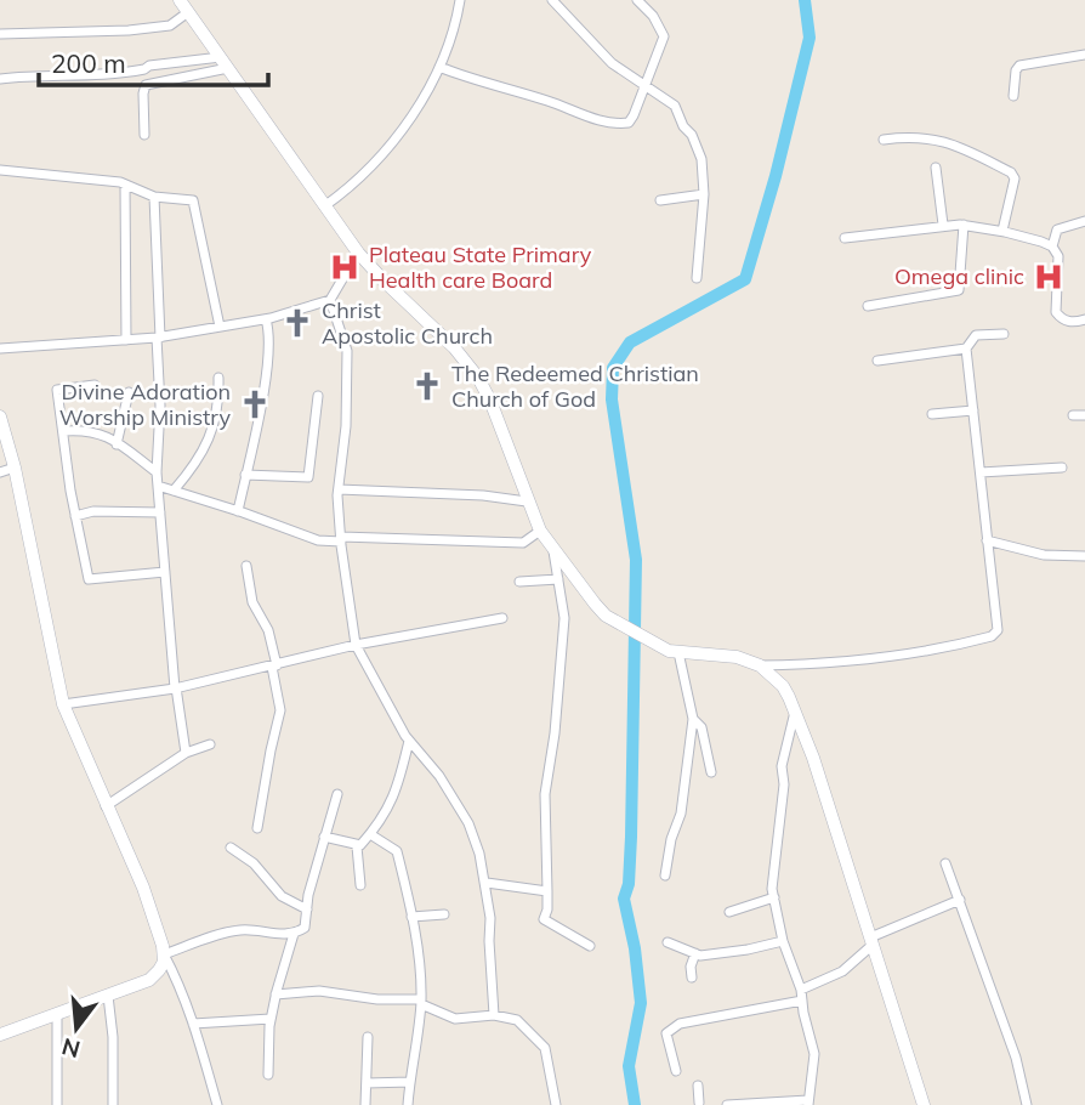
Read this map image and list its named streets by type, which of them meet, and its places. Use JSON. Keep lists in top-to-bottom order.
{
  "places": {
    "hospital": ["Plateau State Primary Health care Board", "Omega clinic"],
    "church": ["Christ Apostolic Church", "The Redeemed Christian Church of God", "Divine Adoration Worship Ministry"]
  },
  "scale_bar": "200 m",
  "north": "bottom"
}
